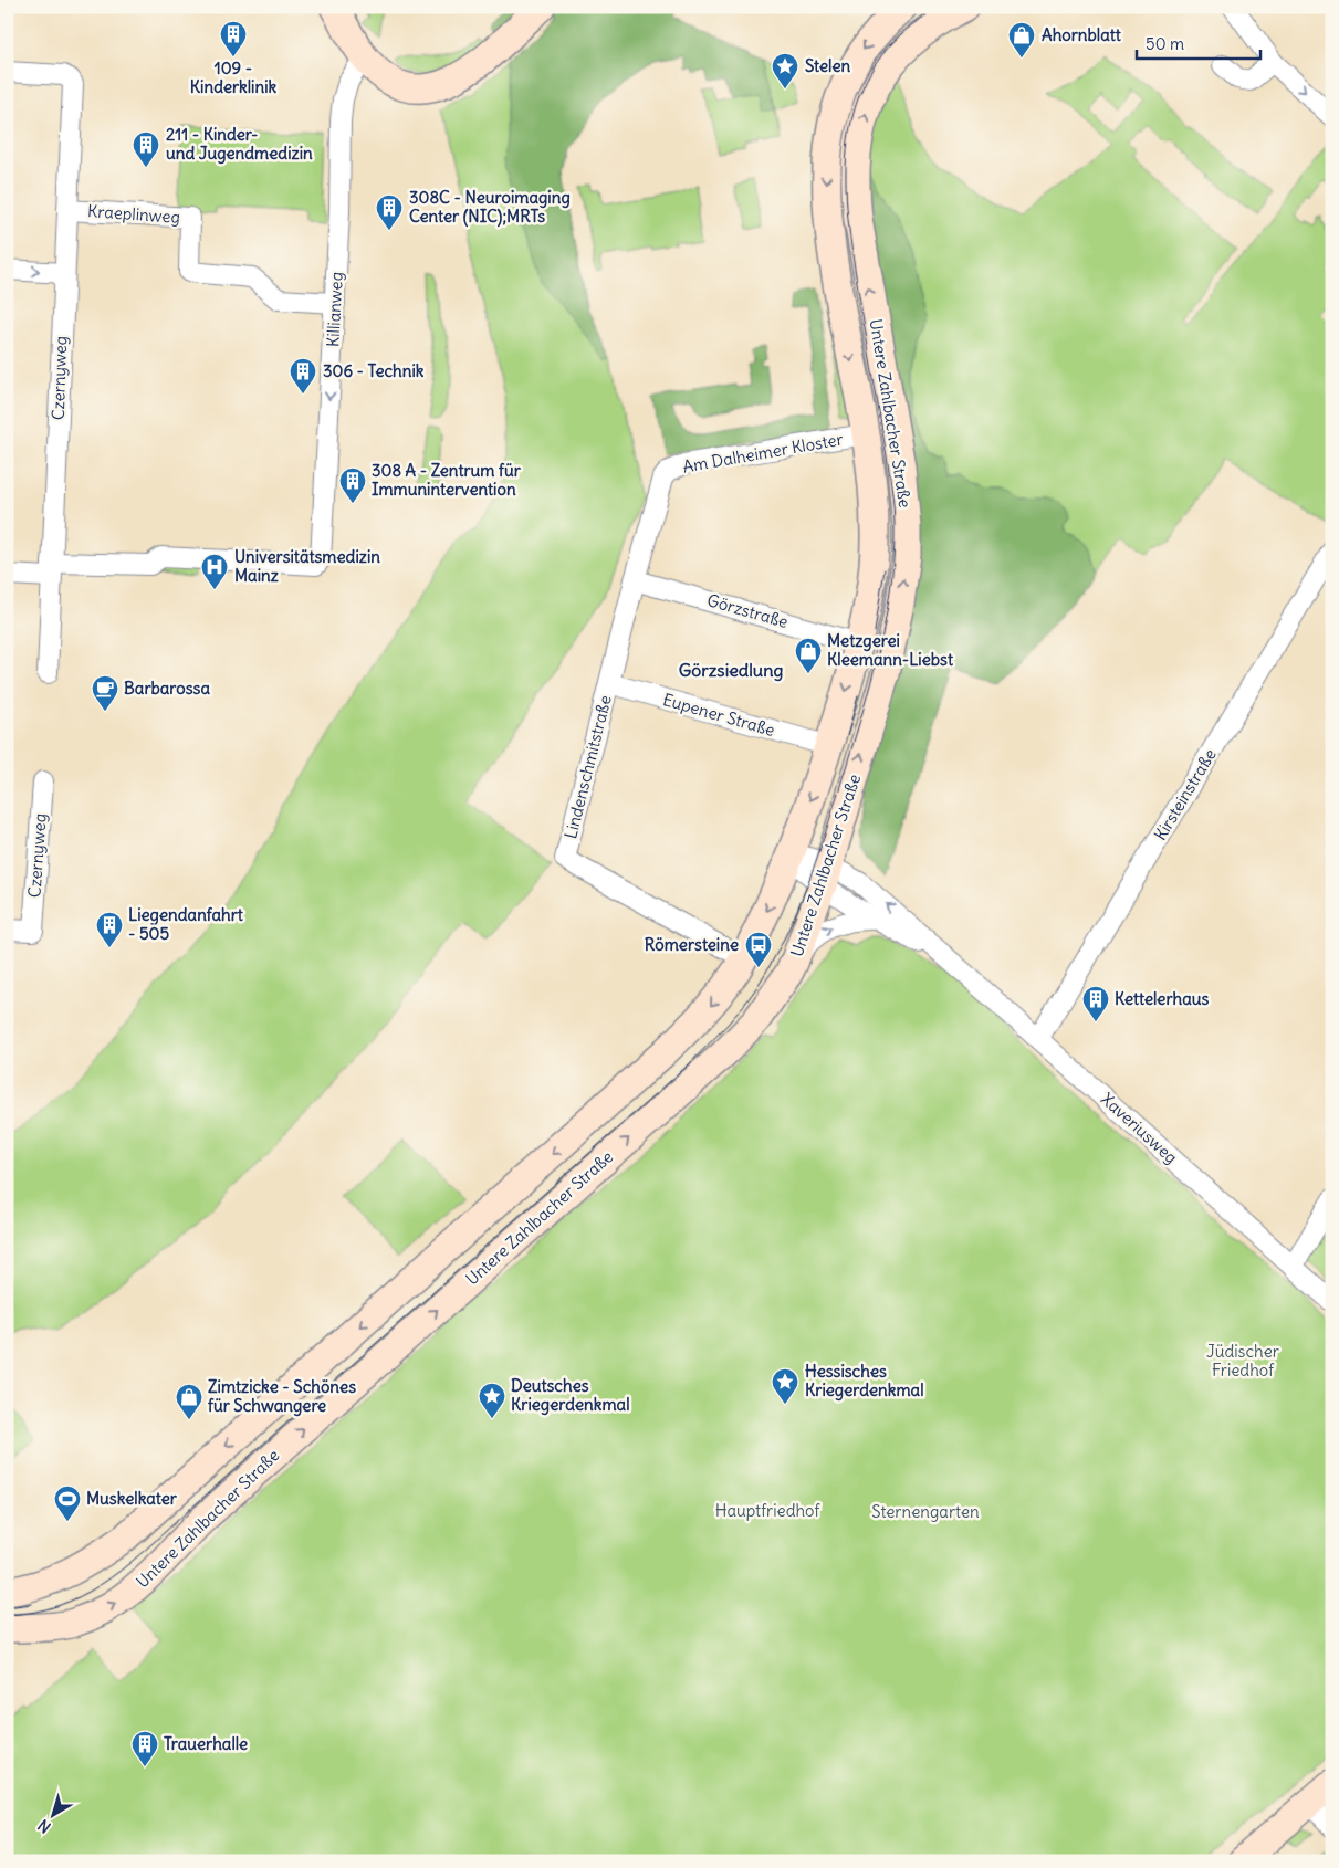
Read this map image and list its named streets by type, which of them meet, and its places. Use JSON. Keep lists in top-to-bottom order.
{
  "streets": {
    "street": [
      "Kraeplinweg",
      "Killianweg",
      "Czernyweg",
      "Untere Zahlbacher Straße",
      "Am Dalheimer Kloster",
      "Görzstraße",
      "Eupener Straße",
      "Lindenschmitstraße",
      "Kirsteinstraße",
      "Xaveriusweg"
    ]
  },
  "crossings": [
    ["Kraeplinweg", "Killianweg"],
    ["Kraeplinweg", "Czernyweg"],
    ["Killianweg", "Czernyweg"],
    ["Untere Zahlbacher Straße", "Am Dalheimer Kloster"],
    ["Untere Zahlbacher Straße", "Görzstraße"],
    ["Untere Zahlbacher Straße", "Eupener Straße"],
    ["Untere Zahlbacher Straße", "Lindenschmitstraße"],
    ["Untere Zahlbacher Straße", "Xaveriusweg"],
    ["Am Dalheimer Kloster", "Lindenschmitstraße"],
    ["Görzstraße", "Lindenschmitstraße"],
    ["Eupener Straße", "Lindenschmitstraße"],
    ["Kirsteinstraße", "Xaveriusweg"]
  ],
  "districts": ["Görzsiedlung"],
  "parks": ["Jüdischer Friedhof", "Hauptfriedhof", "Sternengarten"],
  "places": {
    "building": [
      "109 - Kinderklinik",
      "211 - Kinder- und Jugendmedizin",
      "308C - Neuroimaging Center (NIC);MRTs",
      "306 - Technik",
      "308 A - Zentrum für Immunintervention",
      "Liegendanfahrt - 505",
      "Kettelerhaus",
      "Trauerhalle"
    ],
    "shop": ["Ahornblatt", "Metzgerei Kleemann-Liebst", "Zimtzicke - Schönes für Schwangere"],
    "place": ["Stelen", "Hessisches Kriegerdenkmal", "Deutsches Kriegerdenkmal"],
    "hospital": ["Universitätsmedizin Mainz"],
    "cafe": ["Barbarossa"],
    "bus stop": ["Römersteine"],
    "sports": ["Muskelkater"]
  },
  "scale_bar": "50 m",
  "north": "bottom left"
}
